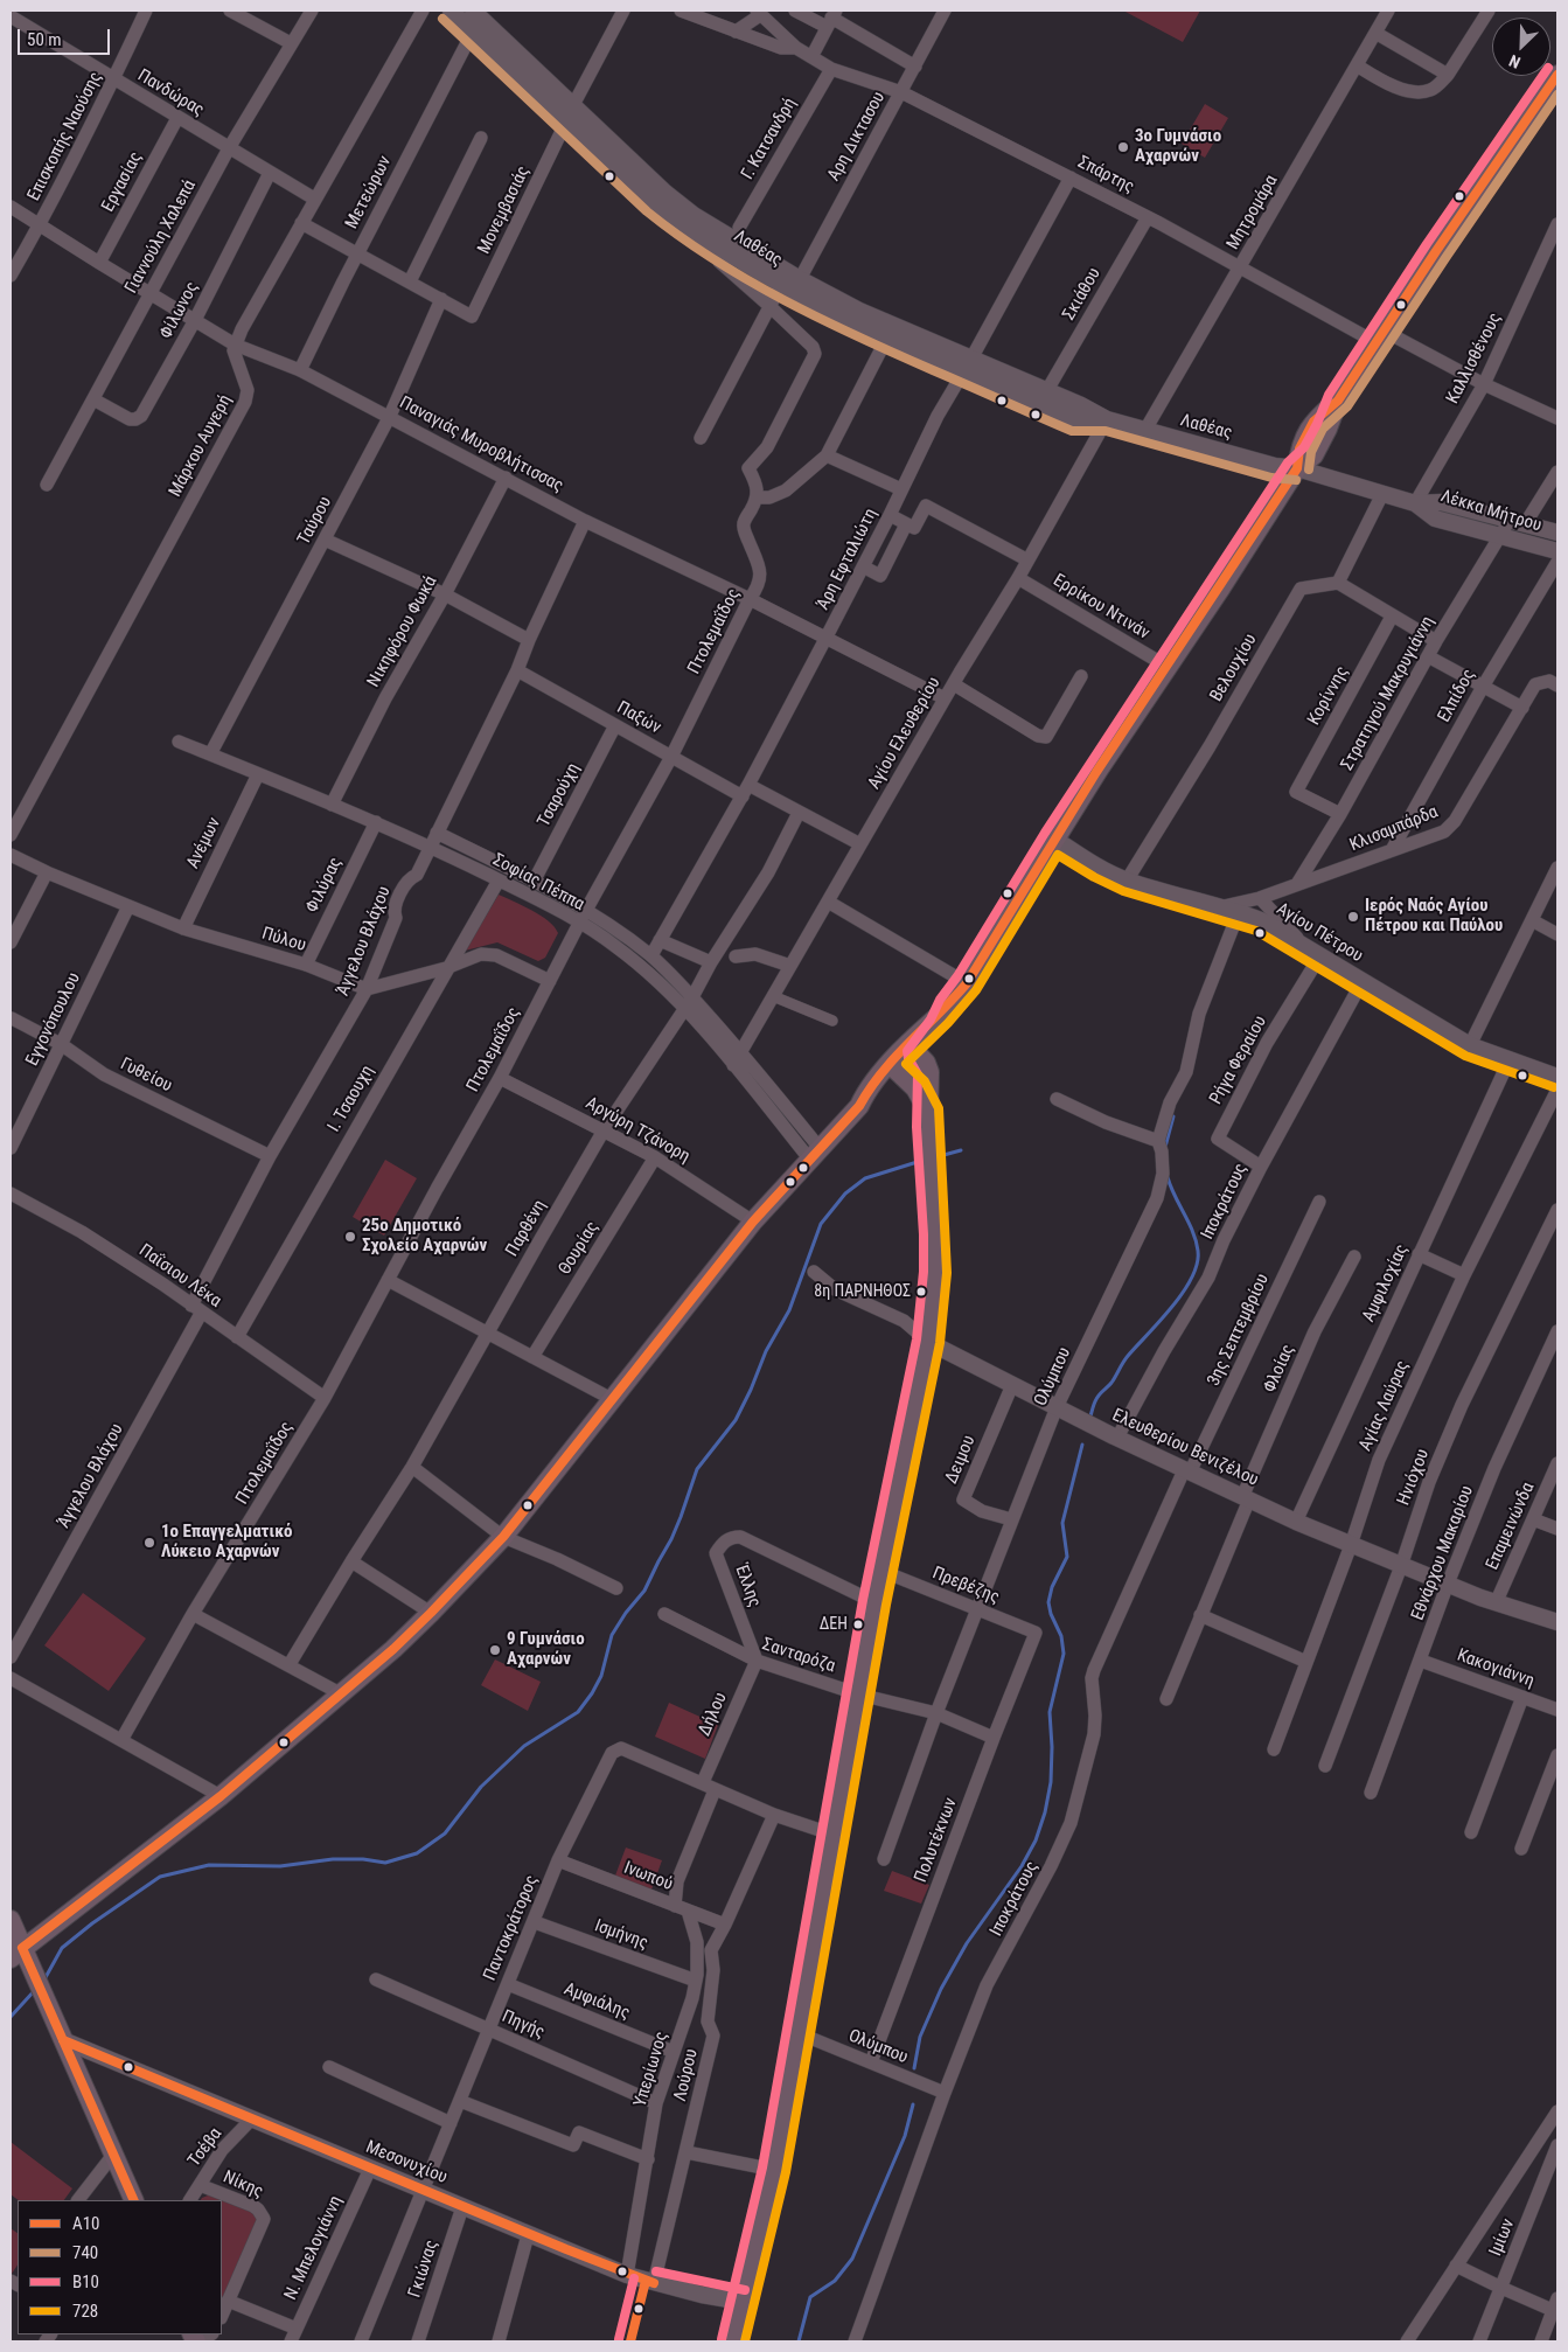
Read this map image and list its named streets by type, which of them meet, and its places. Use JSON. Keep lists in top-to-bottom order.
{
  "streets": {
    "street": [
      "Πανδώρας",
      "Επισκοπής Ναούσης",
      "Αρη Δικτασου",
      "Γ. Κατσανδρή",
      "Σπάρτης",
      "Εργασίας",
      "Μετεώρων",
      "Μονεμβασιάς",
      "Μητρομάρα",
      "Γιαννούλη Χαλεπά",
      "Λαθέας",
      "Σκιάθου",
      "Φίλωνος",
      "Καλλισθένους",
      "Παναγιάς Μυροβλήτισσας",
      "Μάρκου Αυγερή",
      "Λέκκα Μήτρου",
      "Ταύρου",
      "Άρη Εφταλιώτη",
      "Ερρίκου Ντινάν",
      "Νικηφόρου Φωκά",
      "Πτολεμαΐδος",
      "Βελουχίου",
      "Στρατηγού Μακρυγιάννη",
      "Κορίννης",
      "Ελπίδος",
      "Παξών",
      "Αγίου Ελευθερίου",
      "Τσαρούχη",
      "Κλισαμπάρδα",
      "Ανέμων",
      "Σοφίας Πέππα",
      "Φιλύρας",
      "Αγίου Πέτρου",
      "Πύλου",
      "Άγγελου Βλάχου",
      "Εγγονόπουλου",
      "Ρήγα Φεραίου",
      "Γυθείου",
      "Ι. Τσαουχη",
      "Αργύρη Τζάνορη",
      "Ιποκράτους",
      "Παρθένη",
      "Θουρίας",
      "Παΐσιου Λέκα",
      "Αμφιλοχίας",
      "3ης Σεπτεμβρίου",
      "Φλοίας",
      "Ολύμπου",
      "Αγίας Λαύρας",
      "Ελευθερίου Βενιζέλου",
      "Δειμου",
      "Ηνιόχου",
      "Επαμεινώνδα",
      "Εθνάρχου Μακαρίου",
      "Έλλης",
      "Πρεβέζης",
      "Σανταρόζα",
      "Κακογιάννη",
      "Δήλου",
      "Πολυτέκνων",
      "Ινωπού",
      "Παντοκράτορος",
      "Ισμήνης",
      "Αμφιάλης",
      "Πηγής",
      "Υπερίωνος",
      "Λούρου",
      "Τσέβα",
      "Μεσονυχίου",
      "Νίκης",
      "Ιμίων",
      "Ν. Μπελογιάννη",
      "Γκιώνας"
    ]
  },
  "crossings": [
    ["Πανδώρας", "Επισκοπής Ναούσης"],
    ["Πανδώρας", "Εργασίας"],
    ["Πανδώρας", "Γιαννούλη Χαλεπά"],
    ["Πανδώρας", "Φίλωνος"],
    ["Επισκοπής Ναούσης", "Παναγιάς Μυροβλήτισσας"],
    ["Αρη Δικτασου", "Σπάρτης"],
    ["Αρη Δικτασου", "Λαθέας"],
    ["Γ. Κατσανδρή", "Σπάρτης"],
    ["Γ. Κατσανδρή", "Λαθέας"],
    ["Σπάρτης", "Μητρομάρα"],
    ["Σπάρτης", "Σκιάθου"],
    ["Σπάρτης", "Καλλισθένους"],
    ["Σπάρτης", "Άρη Εφταλιώτη"],
    ["Εργασίας", "Παναγιάς Μυροβλήτισσας"],
    ["Μετεώρων", "Λαθέας"],
    ["Μετεώρων", "Παναγιάς Μυροβλήτισσας"],
    ["Μονεμβασιάς", "Λαθέας"],
    ["Μονεμβασιάς", "Ταύρου"],
    ["Μητρομάρα", "Λαθέας"],
    ["Γιαννούλη Χαλεπά", "Φίλωνος"],
    ["Γιαννούλη Χαλεπά", "Παναγιάς Μυροβλήτισσας"],
    ["Λαθέας", "Σκιάθου"],
    ["Λαθέας", "Λέκκα Μήτρου"],
    ["Λαθέας", "Άρη Εφταλιώτη"],
    ["Λαθέας", "Αγίου Ελευθερίου"],
    ["Φίλωνος", "Παναγιάς Μυροβλήτισσας"],
    ["Καλλισθένους", "Λέκκα Μήτρου"],
    ["Παναγιάς Μυροβλήτισσας", "Μάρκου Αυγερή"],
    ["Παναγιάς Μυροβλήτισσας", "Ταύρου"],
    ["Παναγιάς Μυροβλήτισσας", "Άρη Εφταλιώτη"],
    ["Παναγιάς Μυροβλήτισσας", "Νικηφόρου Φωκά"],
    ["Παναγιάς Μυροβλήτισσας", "Πτολεμαΐδος"],
    ["Παναγιάς Μυροβλήτισσας", "Αγίου Ελευθερίου"],
    ["Παναγιάς Μυροβλήτισσας", "Άγγελου Βλάχου"],
    ["Λέκκα Μήτρου", "Στρατηγού Μακρυγιάννη"],
    ["Ταύρου", "Σοφίας Πέππα"],
    ["Άρη Εφταλιώτη", "Παξών"],
    ["Άρη Εφταλιώτη", "Σοφίας Πέππα"],
    ["Ερρίκου Ντινάν", "Αγίου Ελευθερίου"],
    ["Νικηφόρου Φωκά", "Σοφίας Πέππα"],
    ["Πτολεμαΐδος", "Παξών"],
    ["Πτολεμαΐδος", "Σοφίας Πέππα"],
    ["Πτολεμαΐδος", "Αργύρη Τζάνορη"],
    ["Πτολεμαΐδος", "Παΐσιου Λέκα"],
    ["Βελουχίου", "Αγίου Πέτρου"],
    ["Στρατηγού Μακρυγιάννη", "Κορίννης"],
    ["Στρατηγού Μακρυγιάννη", "Κλισαμπάρδα"],
    ["Ελπίδος", "Κλισαμπάρδα"],
    ["Παξών", "Αγίου Ελευθερίου"],
    ["Παξών", "Τσαρούχη"],
    ["Παξών", "Άγγελου Βλάχου"],
    ["Παξών", "Παρθένη"],
    ["Αγίου Ελευθερίου", "Σοφίας Πέππα"],
    ["Τσαρούχη", "Σοφίας Πέππα"],
    ["Κλισαμπάρδα", "Αγίου Πέτρου"],
    ["Ανέμων", "Σοφίας Πέππα"],
    ["Ανέμων", "Πύλου"],
    ["Σοφίας Πέππα", "Φιλύρας"],
    ["Σοφίας Πέππα", "Άγγελου Βλάχου"],
    ["Σοφίας Πέππα", "Ι. Τσαουχη"],
    ["Σοφίας Πέππα", "Παρθένη"],
    ["Φιλύρας", "Πύλου"],
    ["Αγίου Πέτρου", "Ρήγα Φεραίου"],
    ["Αγίου Πέτρου", "Ιποκράτους"],
    ["Αγίου Πέτρου", "Αμφιλοχίας"],
    ["Αγίου Πέτρου", "Ολύμπου"],
    ["Πύλου", "Άγγελου Βλάχου"],
    ["Πύλου", "Εγγονόπουλου"],
    ["Άγγελου Βλάχου", "Γυθείου"],
    ["Άγγελου Βλάχου", "Παΐσιου Λέκα"],
    ["Εγγονόπουλου", "Γυθείου"],
    ["Ρήγα Φεραίου", "Ιποκράτους"],
    ["Ι. Τσαουχη", "Παΐσιου Λέκα"],
    ["Αργύρη Τζάνορη", "Παρθένη"],
    ["Αργύρη Τζάνορη", "Θουρίας"],
    ["Ιποκράτους", "3ης Σεπτεμβρίου"],
    ["Ιποκράτους", "Ολύμπου"],
    ["Ιποκράτους", "Ελευθερίου Βενιζέλου"],
    ["Αμφιλοχίας", "Ελευθερίου Βενιζέλου"],
    ["3ης Σεπτεμβρίου", "Ελευθερίου Βενιζέλου"],
    ["Φλοίας", "Ελευθερίου Βενιζέλου"],
    ["Ολύμπου", "Ελευθερίου Βενιζέλου"],
    ["Ολύμπου", "Δειμου"],
    ["Ολύμπου", "Πρεβέζης"],
    ["Ολύμπου", "Σανταρόζα"],
    ["Ολύμπου", "Πολυτέκνων"],
    ["Αγίας Λαύρας", "Ελευθερίου Βενιζέλου"],
    ["Ελευθερίου Βενιζέλου", "Δειμου"],
    ["Ελευθερίου Βενιζέλου", "Ηνιόχου"],
    ["Ελευθερίου Βενιζέλου", "Επαμεινώνδα"],
    ["Ελευθερίου Βενιζέλου", "Εθνάρχου Μακαρίου"],
    ["Εθνάρχου Μακαρίου", "Κακογιάννη"],
    ["Έλλης", "Σανταρόζα"],
    ["Έλλης", "Δήλου"],
    ["Πρεβέζης", "Πολυτέκνων"],
    ["Σανταρόζα", "Δήλου"],
    ["Σανταρόζα", "Πολυτέκνων"],
    ["Δήλου", "Παντοκράτορος"],
    ["Ινωπού", "Παντοκράτορος"],
    ["Ινωπού", "Υπερίωνος"],
    ["Ινωπού", "Λούρου"],
    ["Παντοκράτορος", "Ισμήνης"],
    ["Παντοκράτορος", "Αμφιάλης"],
    ["Παντοκράτορος", "Πηγής"],
    ["Παντοκράτορος", "Λούρου"],
    ["Παντοκράτορος", "Μεσονυχίου"],
    ["Ισμήνης", "Υπερίωνος"],
    ["Αμφιάλης", "Υπερίωνος"],
    ["Πηγής", "Υπερίωνος"],
    ["Υπερίωνος", "Μεσονυχίου"],
    ["Λούρου", "Μεσονυχίου"],
    ["Τσέβα", "Μεσονυχίου"],
    ["Τσέβα", "Νίκης"],
    ["Μεσονυχίου", "Ν. Μπελογιάννη"],
    ["Μεσονυχίου", "Γκιώνας"]
  ],
  "places": [
    "3ο Γυμνάσιο Αχαρνών",
    "Ιερός Ναός Αγίου Πέτρου και Παύλου",
    "25ο Δημοτικό Σχολείο Αχαρνών",
    "8η ΠΑΡΝΗΘΟΣ",
    "1ο Επαγγελματικό Λύκειο Αχαρνών",
    "ΔΕΗ",
    "9 Γυμνάσιο Αχαρνών"
  ],
  "lines": [
    "transit line 740",
    "transit line Α10",
    "transit line Β10",
    "transit line 728"
  ],
  "legend": [
    "Α10",
    "740",
    "Β10",
    "728"
  ],
  "scale_bar": "50 m",
  "north": "bottom left"
}
